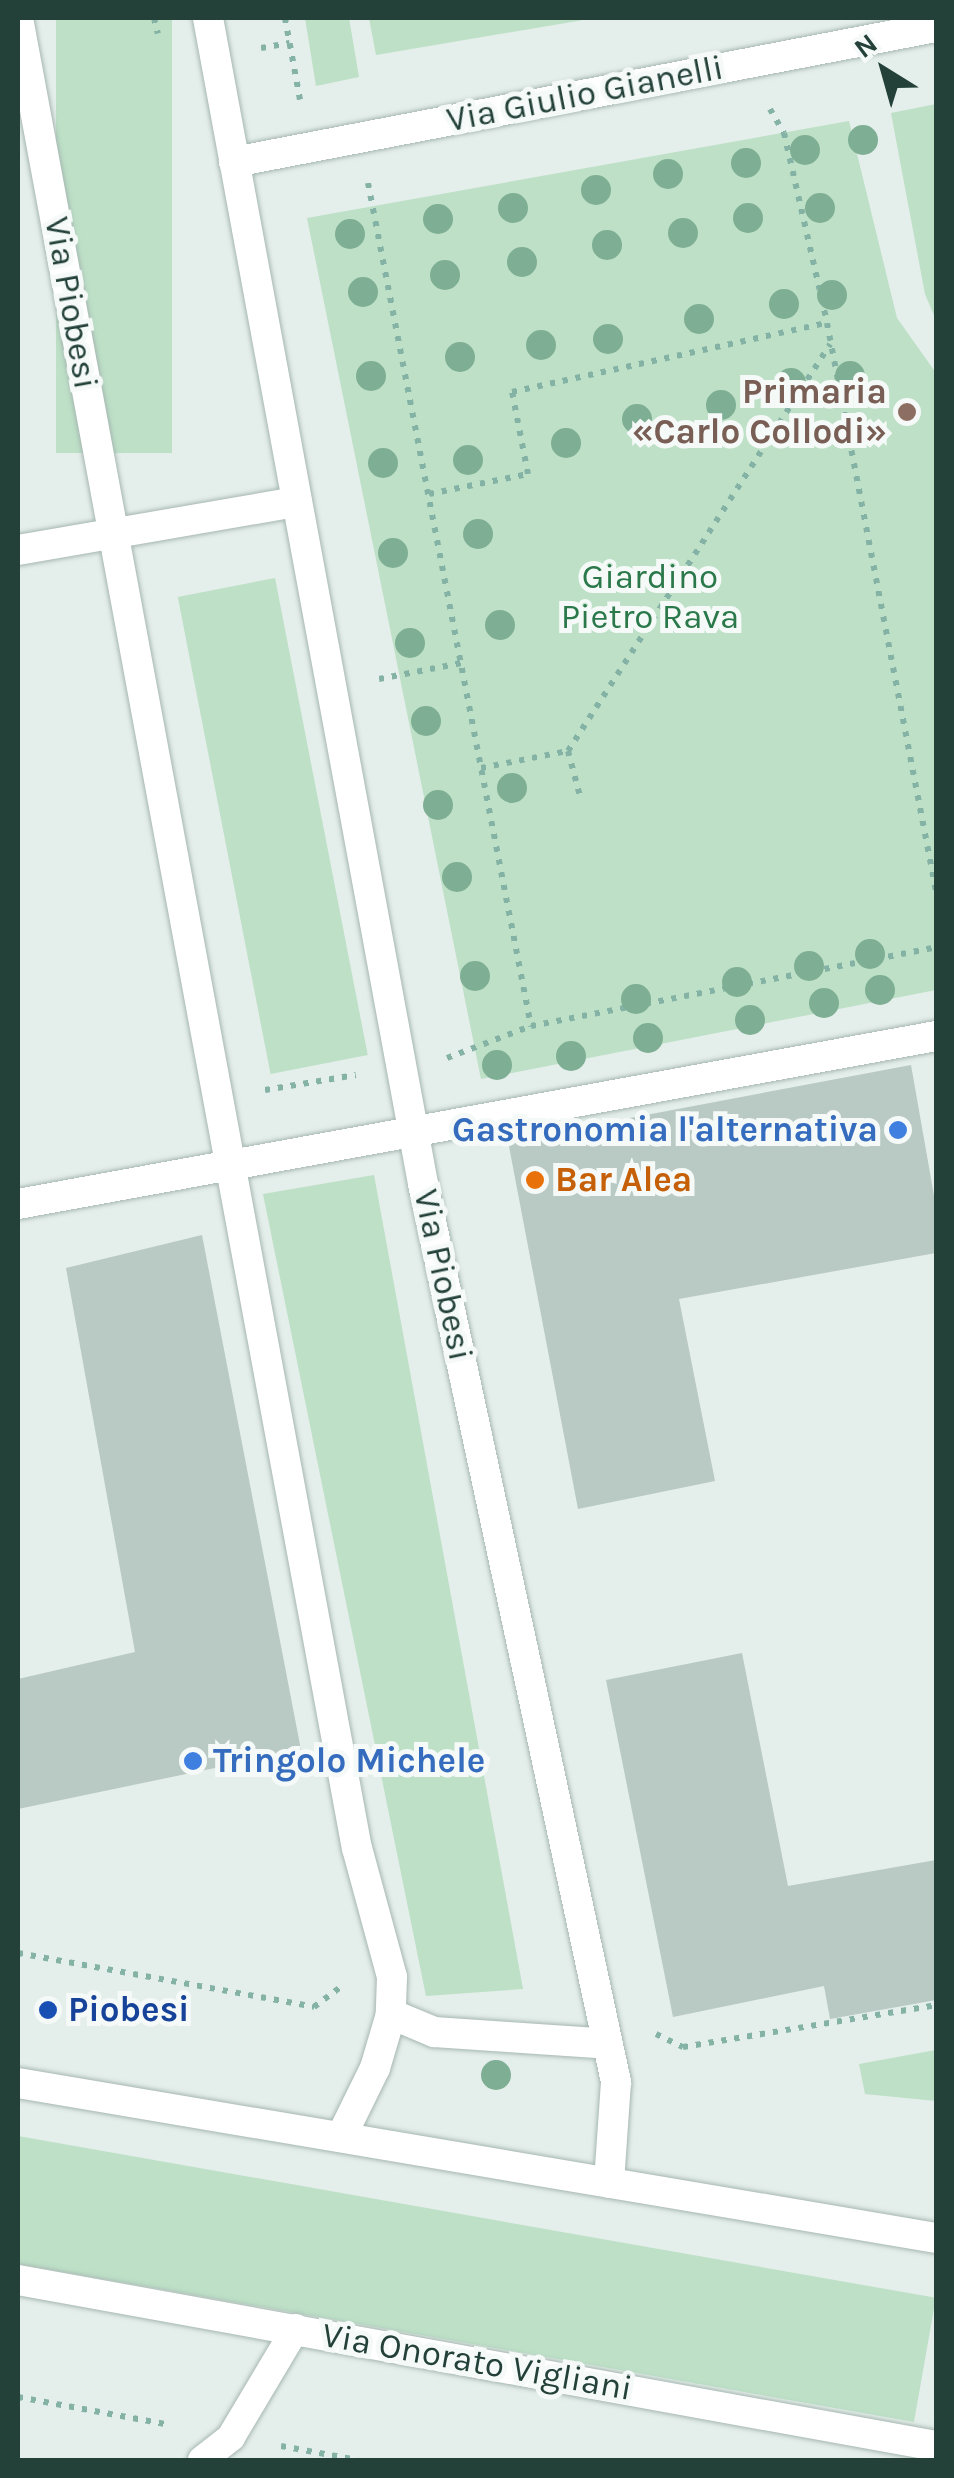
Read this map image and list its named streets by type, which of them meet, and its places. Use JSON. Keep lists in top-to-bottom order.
{
  "streets": {
    "street": ["Via Giulio Gianelli", "Via Piobesi", "Via Onorato Vigliani"]
  },
  "crossings": [
    ["Via Giulio Gianelli", "Via Piobesi"]
  ],
  "parks": ["Giardino Pietro Rava"],
  "places": [
    "Primaria «Carlo Collodi»",
    "Gastronomia l'alternativa",
    "Bar Alea",
    "Tringolo Michele",
    "Piobesi"
  ],
  "north": "top left"
}
